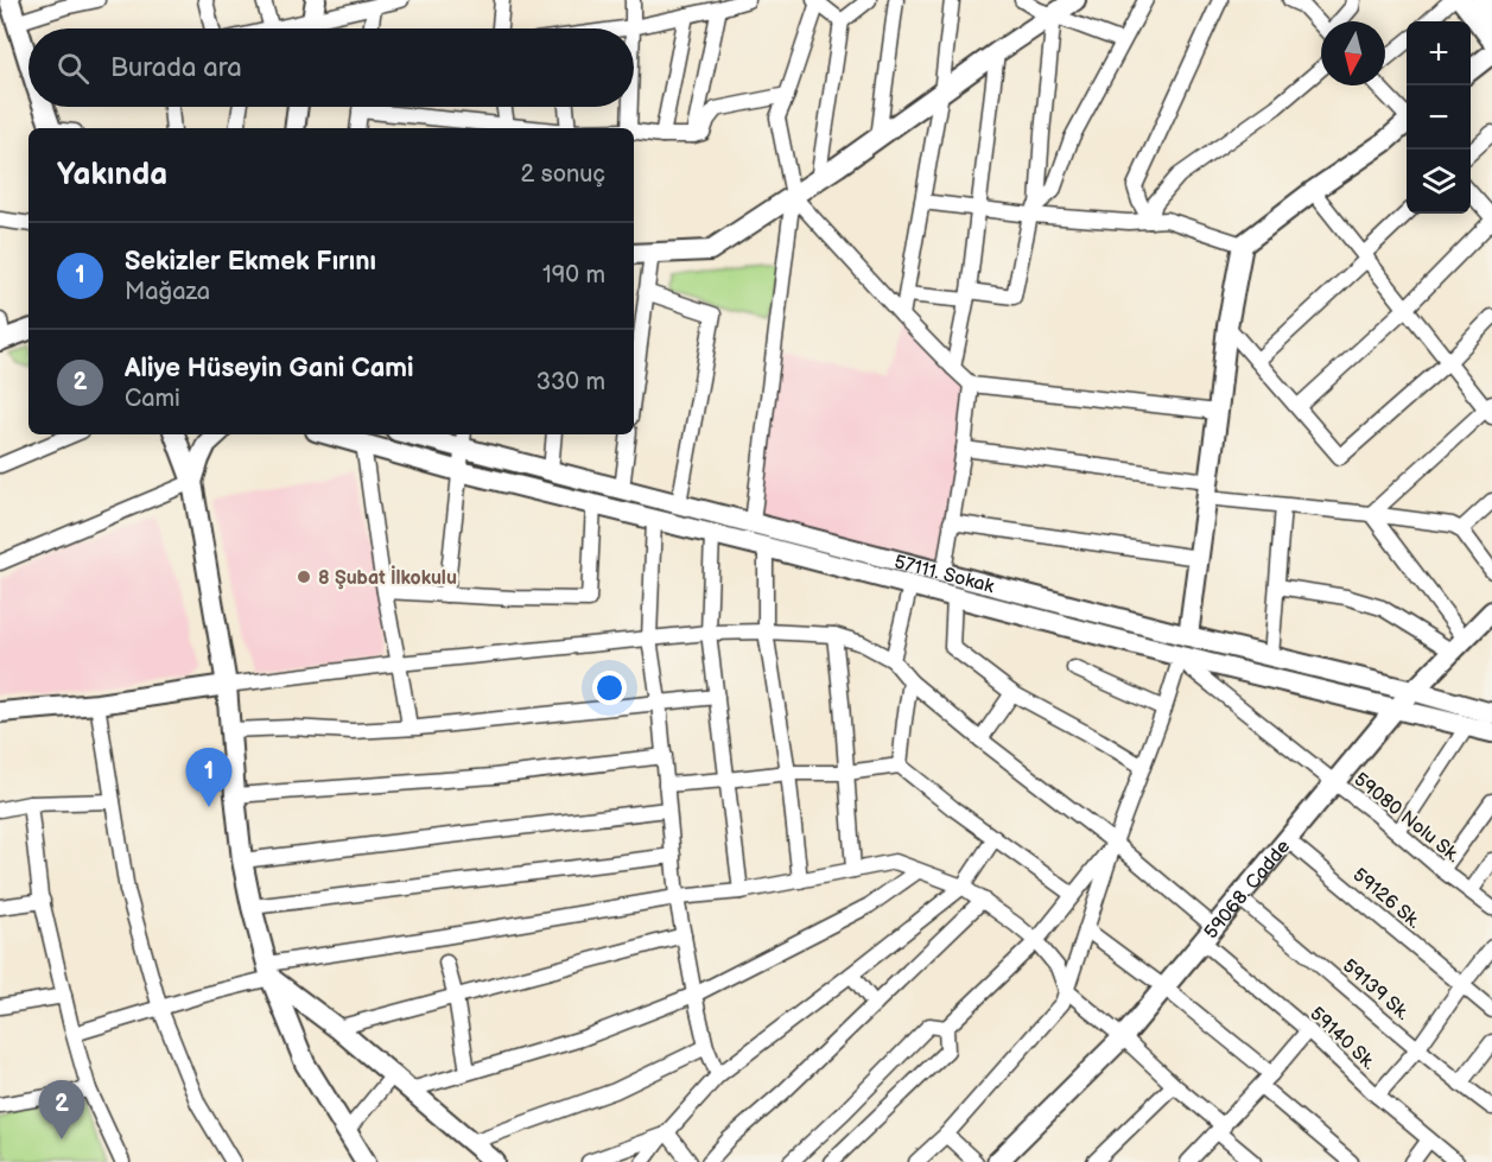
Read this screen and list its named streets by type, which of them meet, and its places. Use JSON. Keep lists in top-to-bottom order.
{
  "streets": {
    "main road": ["57111. Sokak", "59068. Cadde"],
    "street": [
      "59080 Nolu Sk.",
      "59126 Sk.",
      "59139 Sk.",
      "59140 Sk."
    ]
  },
  "crossings": [
    ["57111. Sokak", "59068. Cadde"],
    ["59080 Nolu Sk.", "59068. Cadde"],
    ["59068. Cadde", "59126 Sk."],
    ["59068. Cadde", "59139 Sk."],
    ["59068. Cadde", "59140 Sk."]
  ],
  "places": ["8 Şubat İlkokulu"],
  "north": "bottom",
  "page": {
    "map_buttons": ["+", "−"],
    "search": "Burada ara",
    "heading": ["Yakında", "2 sonuç"],
    "list": [
      {
        "mark": "1",
        "name": "Sekizler Ekmek Fırını",
        "note": "Mağaza",
        "value": "190 m"
      },
      {
        "mark": "2",
        "name": "Aliye Hüseyin Gani Cami",
        "note": "Cami",
        "value": "330 m"
      }
    ],
    "pins": ["1", "2"]
  }
}
